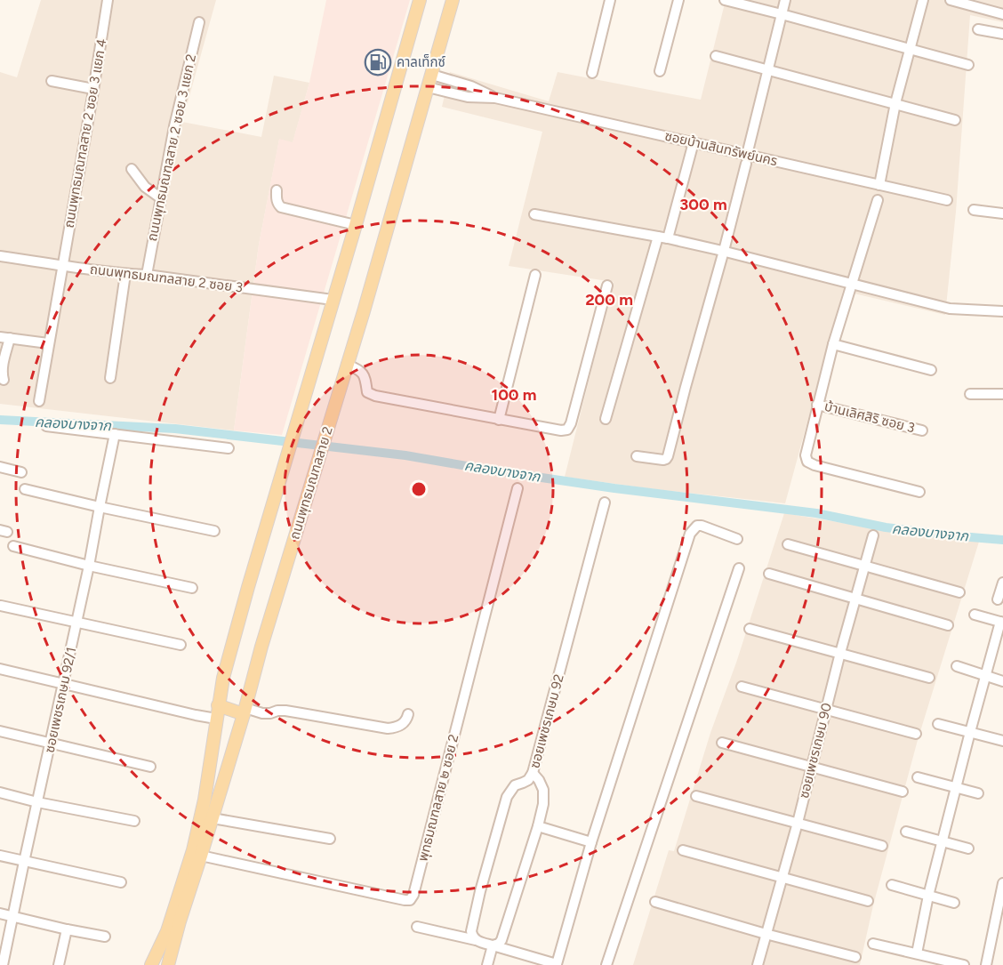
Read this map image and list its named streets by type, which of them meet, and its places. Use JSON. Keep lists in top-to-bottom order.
{
  "streets": {
    "main road": ["ถนนพุทธมณฑลสาย 2"],
    "street": [
      "ถนนพุทธมณฑลสาย 2 ซอย 3 แยก 4",
      "ถนนพุทธมณฑลสาย 2 ซอย 3 แยก 2",
      "ซอยบ้านสินทรัพย์นคร",
      "ถนนพุทธมณฑลสาย 2 ซอย 3",
      "บ้านเลิศสิริ ซอย 3",
      "ซอยเพชรเกษม 92/1",
      "ซอยเพชรเกษม 92",
      "ซอยเพชรเกษม 90",
      "พุทธมณฑลสาย ๒ ซอย 2"
    ]
  },
  "crossings": [
    ["ถนนพุทธมณฑลสาย 2 ซอย 3 แยก 4", "ถนนพุทธมณฑลสาย 2 ซอย 3"],
    ["ถนนพุทธมณฑลสาย 2 ซอย 3 แยก 2", "ถนนพุทธมณฑลสาย 2 ซอย 3"],
    ["ถนนพุทธมณฑลสาย 2", "พุทธมณฑลสาย ๒ ซอย 2"]
  ],
  "water": ["คลองบางจาก"],
  "places": {
    "fuel station": ["คาลเท็กซ์"]
  },
  "rings": ["300 m", "200 m", "100 m"]
}
